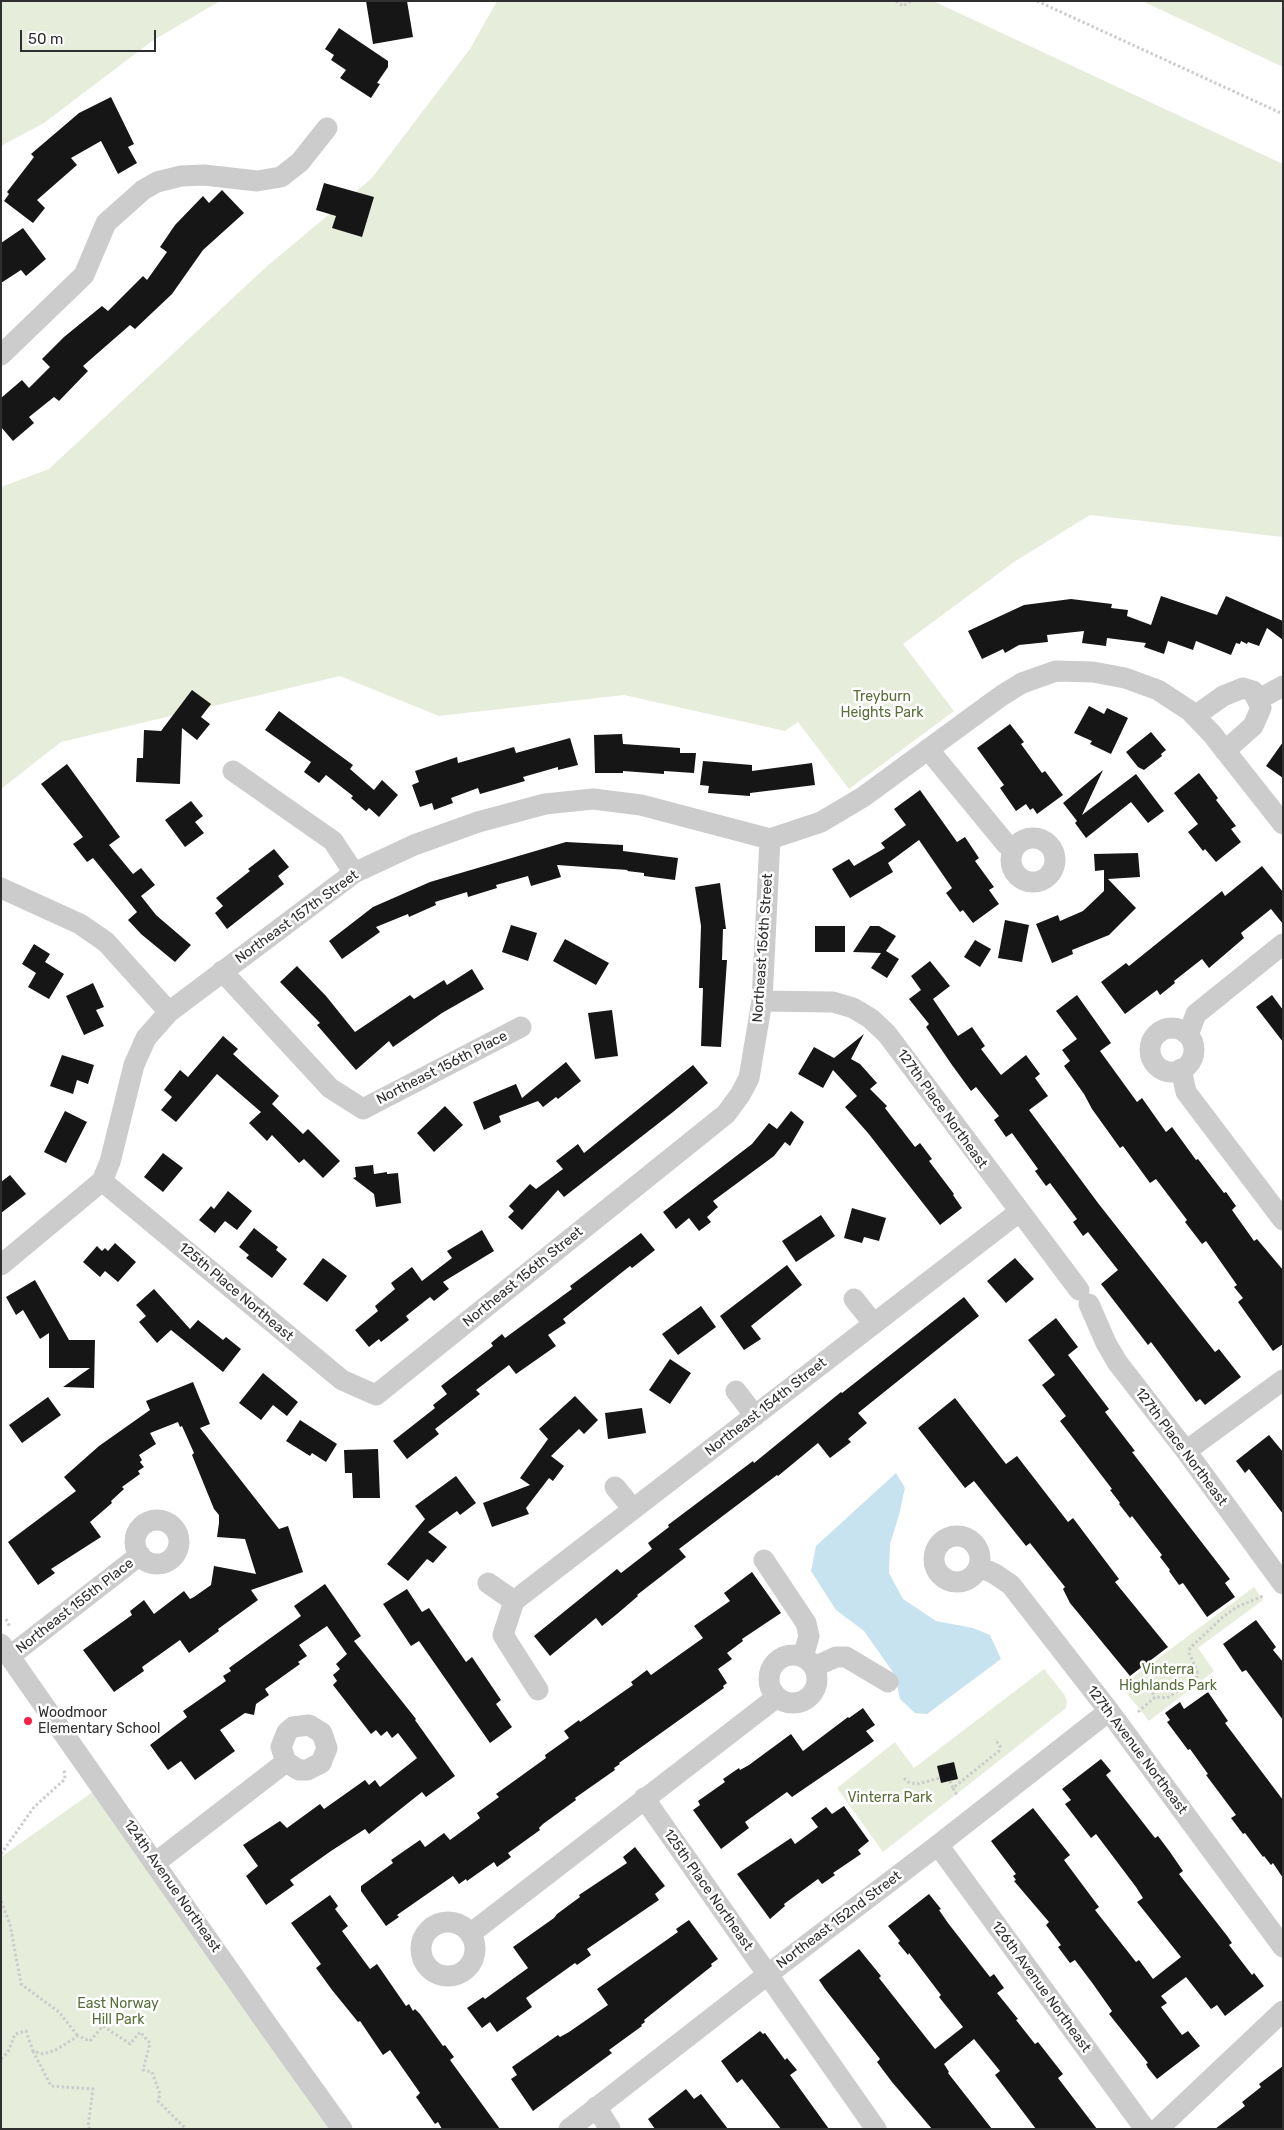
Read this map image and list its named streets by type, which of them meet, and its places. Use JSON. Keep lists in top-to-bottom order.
{
  "streets": {
    "street": [
      "Northeast 157th Street",
      "Northeast 156th Street",
      "Northeast 156th Place",
      "127th Place Northeast",
      "125th Place Northeast",
      "Northeast 154th Street",
      "Northeast 155th Place",
      "127th Avenue Northeast",
      "124th Avenue Northeast",
      "Northeast 152nd Street",
      "126th Avenue Northeast"
    ]
  },
  "crossings": [
    ["Northeast 157th Street", "Northeast 156th Street"],
    ["Northeast 157th Street", "Northeast 156th Place"],
    ["Northeast 157th Street", "125th Place Northeast"],
    ["Northeast 156th Street", "127th Place Northeast"],
    ["Northeast 156th Street", "125th Place Northeast"],
    ["127th Place Northeast", "Northeast 154th Street"],
    ["125th Place Northeast", "Northeast 152nd Street"],
    ["Northeast 155th Place", "124th Avenue Northeast"],
    ["127th Avenue Northeast", "Northeast 152nd Street"],
    ["Northeast 152nd Street", "126th Avenue Northeast"]
  ],
  "parks": [
    "Treyburn Heights Park",
    "Vinterra Highlands Park",
    "Vinterra Park",
    "East Norway Hill Park"
  ],
  "places": ["Woodmoor Elementary School"],
  "scale_bar": "50 m"
}
